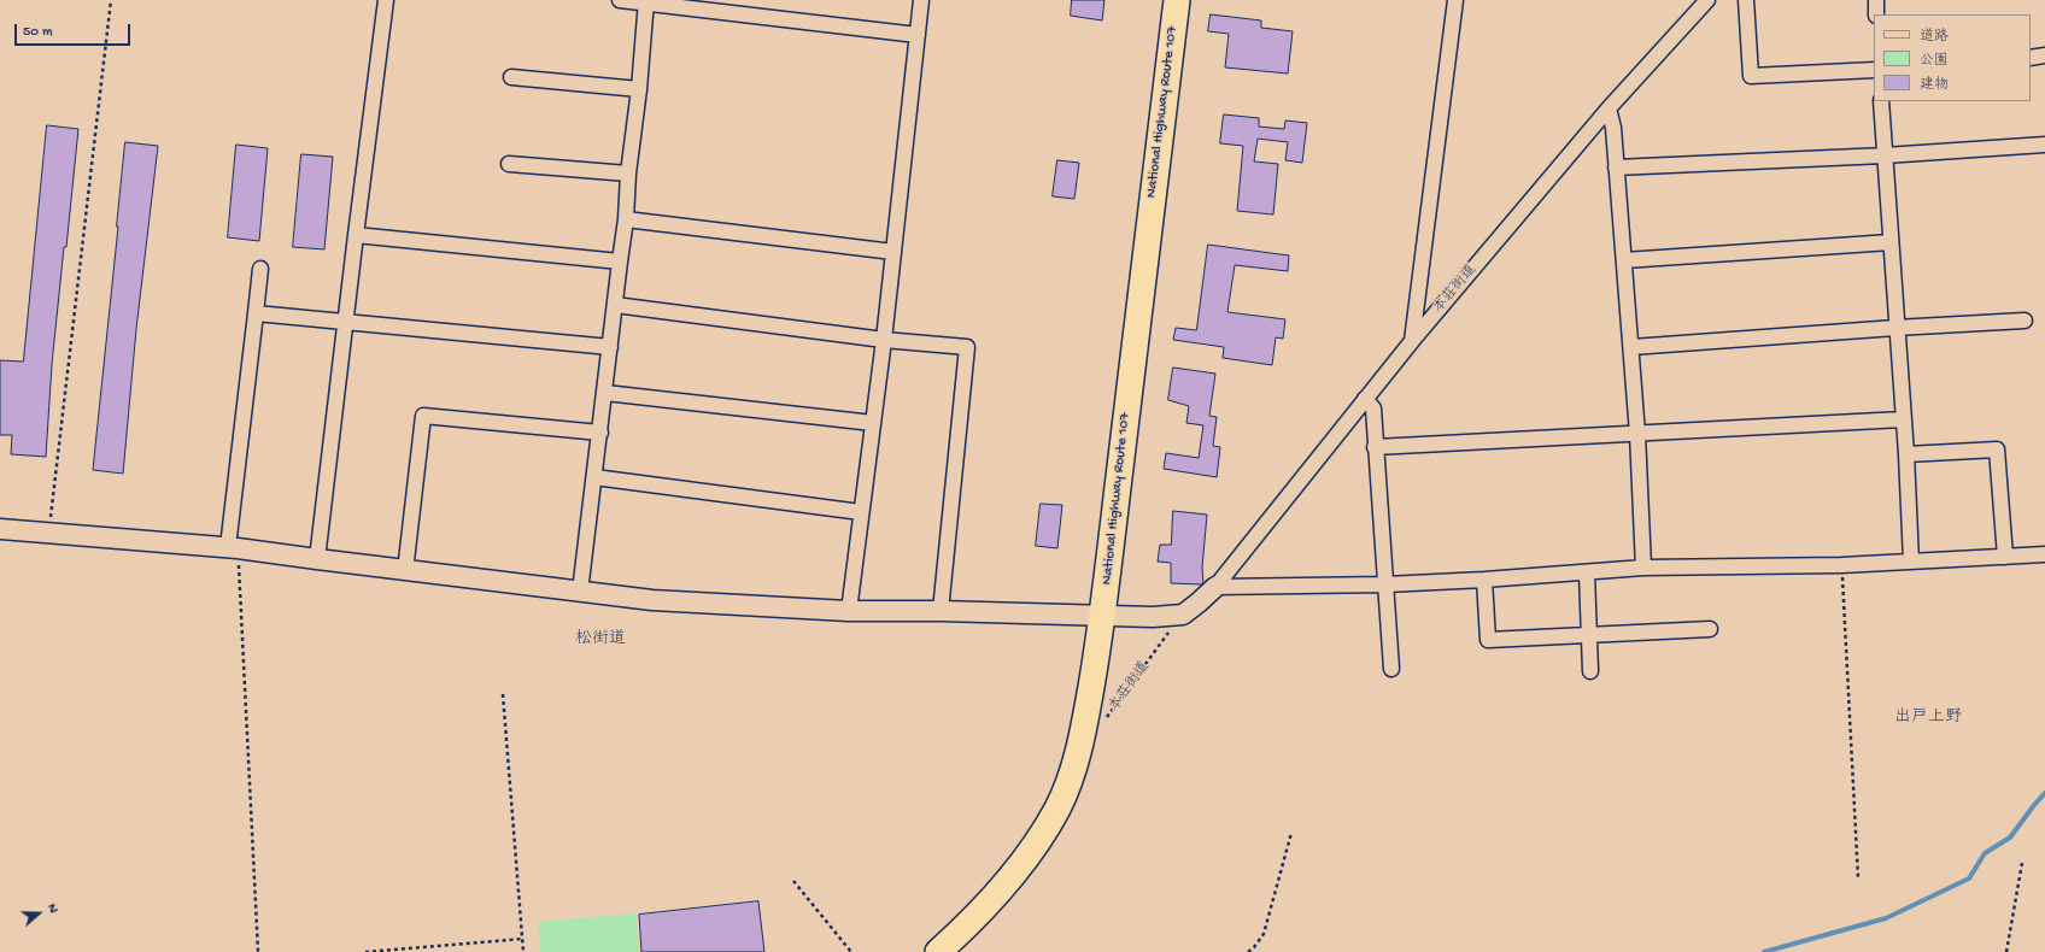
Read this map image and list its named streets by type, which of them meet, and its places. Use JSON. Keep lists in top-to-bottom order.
{
  "streets": {
    "highway": ["National Highway Route 107"],
    "street": ["本荘街道"]
  },
  "districts": ["松街道", "出戸上野"],
  "legend": ["道路", "公園", "建物"],
  "scale_bar": "50 m",
  "north": "right"
}
